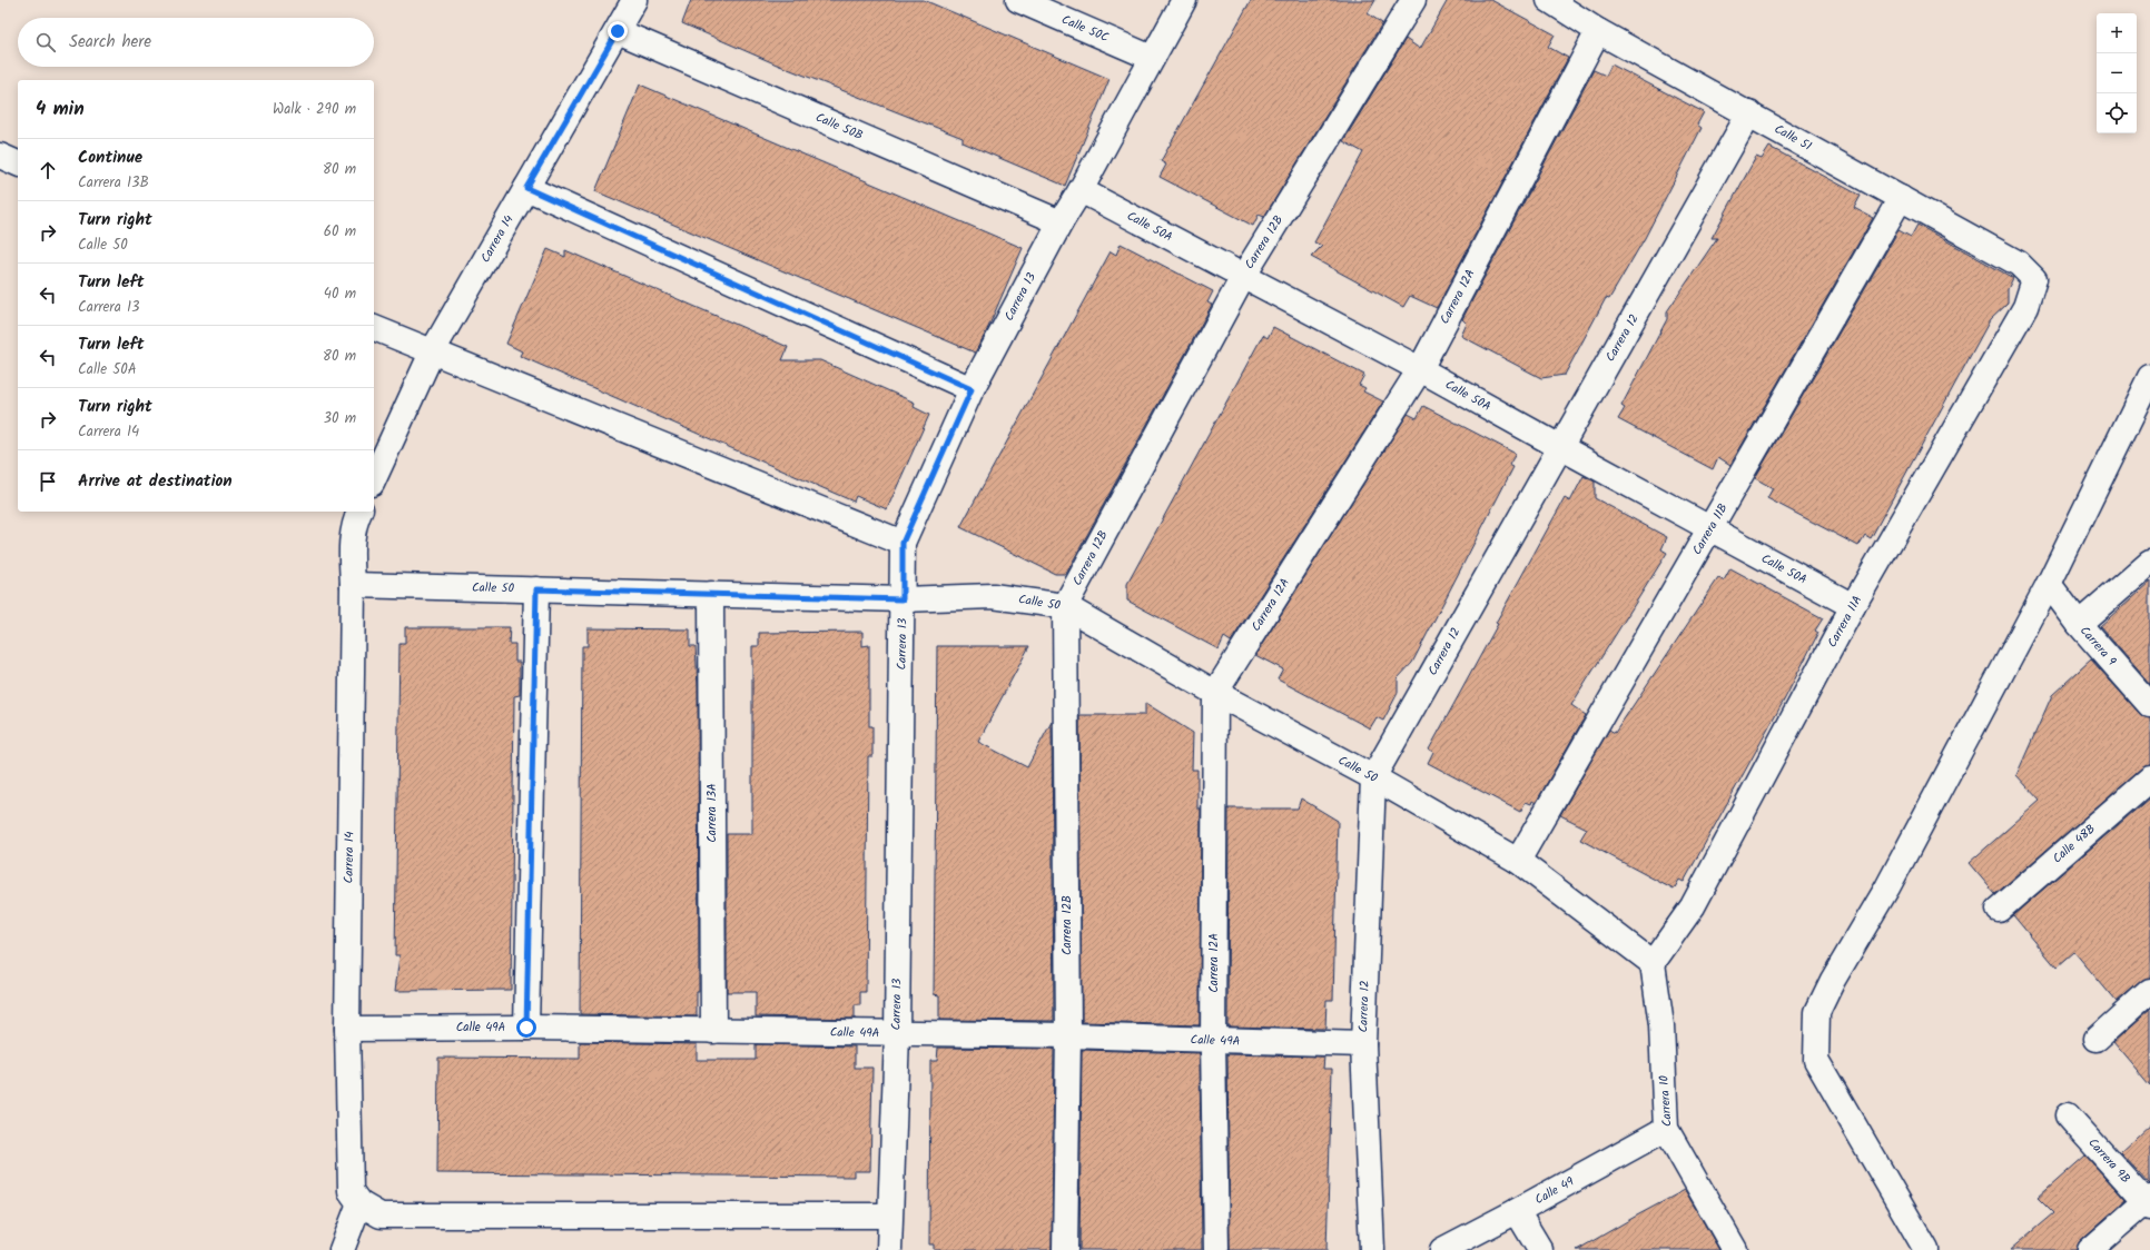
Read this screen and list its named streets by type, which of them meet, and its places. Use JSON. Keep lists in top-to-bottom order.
{
  "streets": {
    "street": [
      "Calle 50C",
      "Calle 50B",
      "Calle 51",
      "Calle 50A",
      "Carrera 14",
      "Carrera 12B",
      "Carrera 13",
      "Carrera 12A",
      "Carrera 12",
      "Carrera 11B",
      "Calle 50",
      "Carrera 11A",
      "Carrera 9",
      "Carrera 13A",
      "Calle 48B",
      "Calle 49A",
      "Carrera 10",
      "Carrera 9B",
      "Calle 49"
    ]
  },
  "crossings": [
    ["Calle 50C", "Carrera 13"],
    ["Calle 50B", "Carrera 14"],
    ["Calle 50B", "Carrera 13"],
    ["Calle 51", "Carrera 12A"],
    ["Calle 51", "Carrera 12"],
    ["Calle 51", "Carrera 11B"],
    ["Calle 51", "Carrera 11A"],
    ["Calle 50A", "Carrera 12B"],
    ["Calle 50A", "Carrera 13"],
    ["Calle 50A", "Carrera 12A"],
    ["Calle 50A", "Carrera 12"],
    ["Calle 50A", "Carrera 11B"],
    ["Calle 50A", "Carrera 11A"],
    ["Carrera 14", "Calle 50"],
    ["Carrera 14", "Calle 49A"],
    ["Carrera 12B", "Calle 50"],
    ["Carrera 12B", "Calle 49A"],
    ["Carrera 13", "Calle 50"],
    ["Carrera 13", "Calle 49A"],
    ["Carrera 12A", "Calle 50"],
    ["Carrera 12A", "Calle 49A"],
    ["Carrera 12", "Calle 50"],
    ["Carrera 12", "Calle 49A"],
    ["Carrera 11B", "Calle 50"],
    ["Calle 50", "Carrera 11A"],
    ["Calle 50", "Carrera 13A"],
    ["Calle 50", "Carrera 10"],
    ["Carrera 11A", "Carrera 10"],
    ["Carrera 13A", "Calle 49A"],
    ["Carrera 10", "Calle 49"]
  ],
  "page": {
    "map_buttons": ["+", "−"],
    "search": "Search here",
    "heading": ["4 min", "Walk · 290 m"],
    "list": [
      ["Continue", "Carrera 13B", "80 m"],
      ["Turn right", "Calle 50", "60 m"],
      ["Turn left", "Carrera 13", "40 m"],
      ["Turn left", "Calle 50A", "80 m"],
      ["Turn right", "Carrera 14", "30 m"],
      "Arrive at destination"
    ]
  }
}
